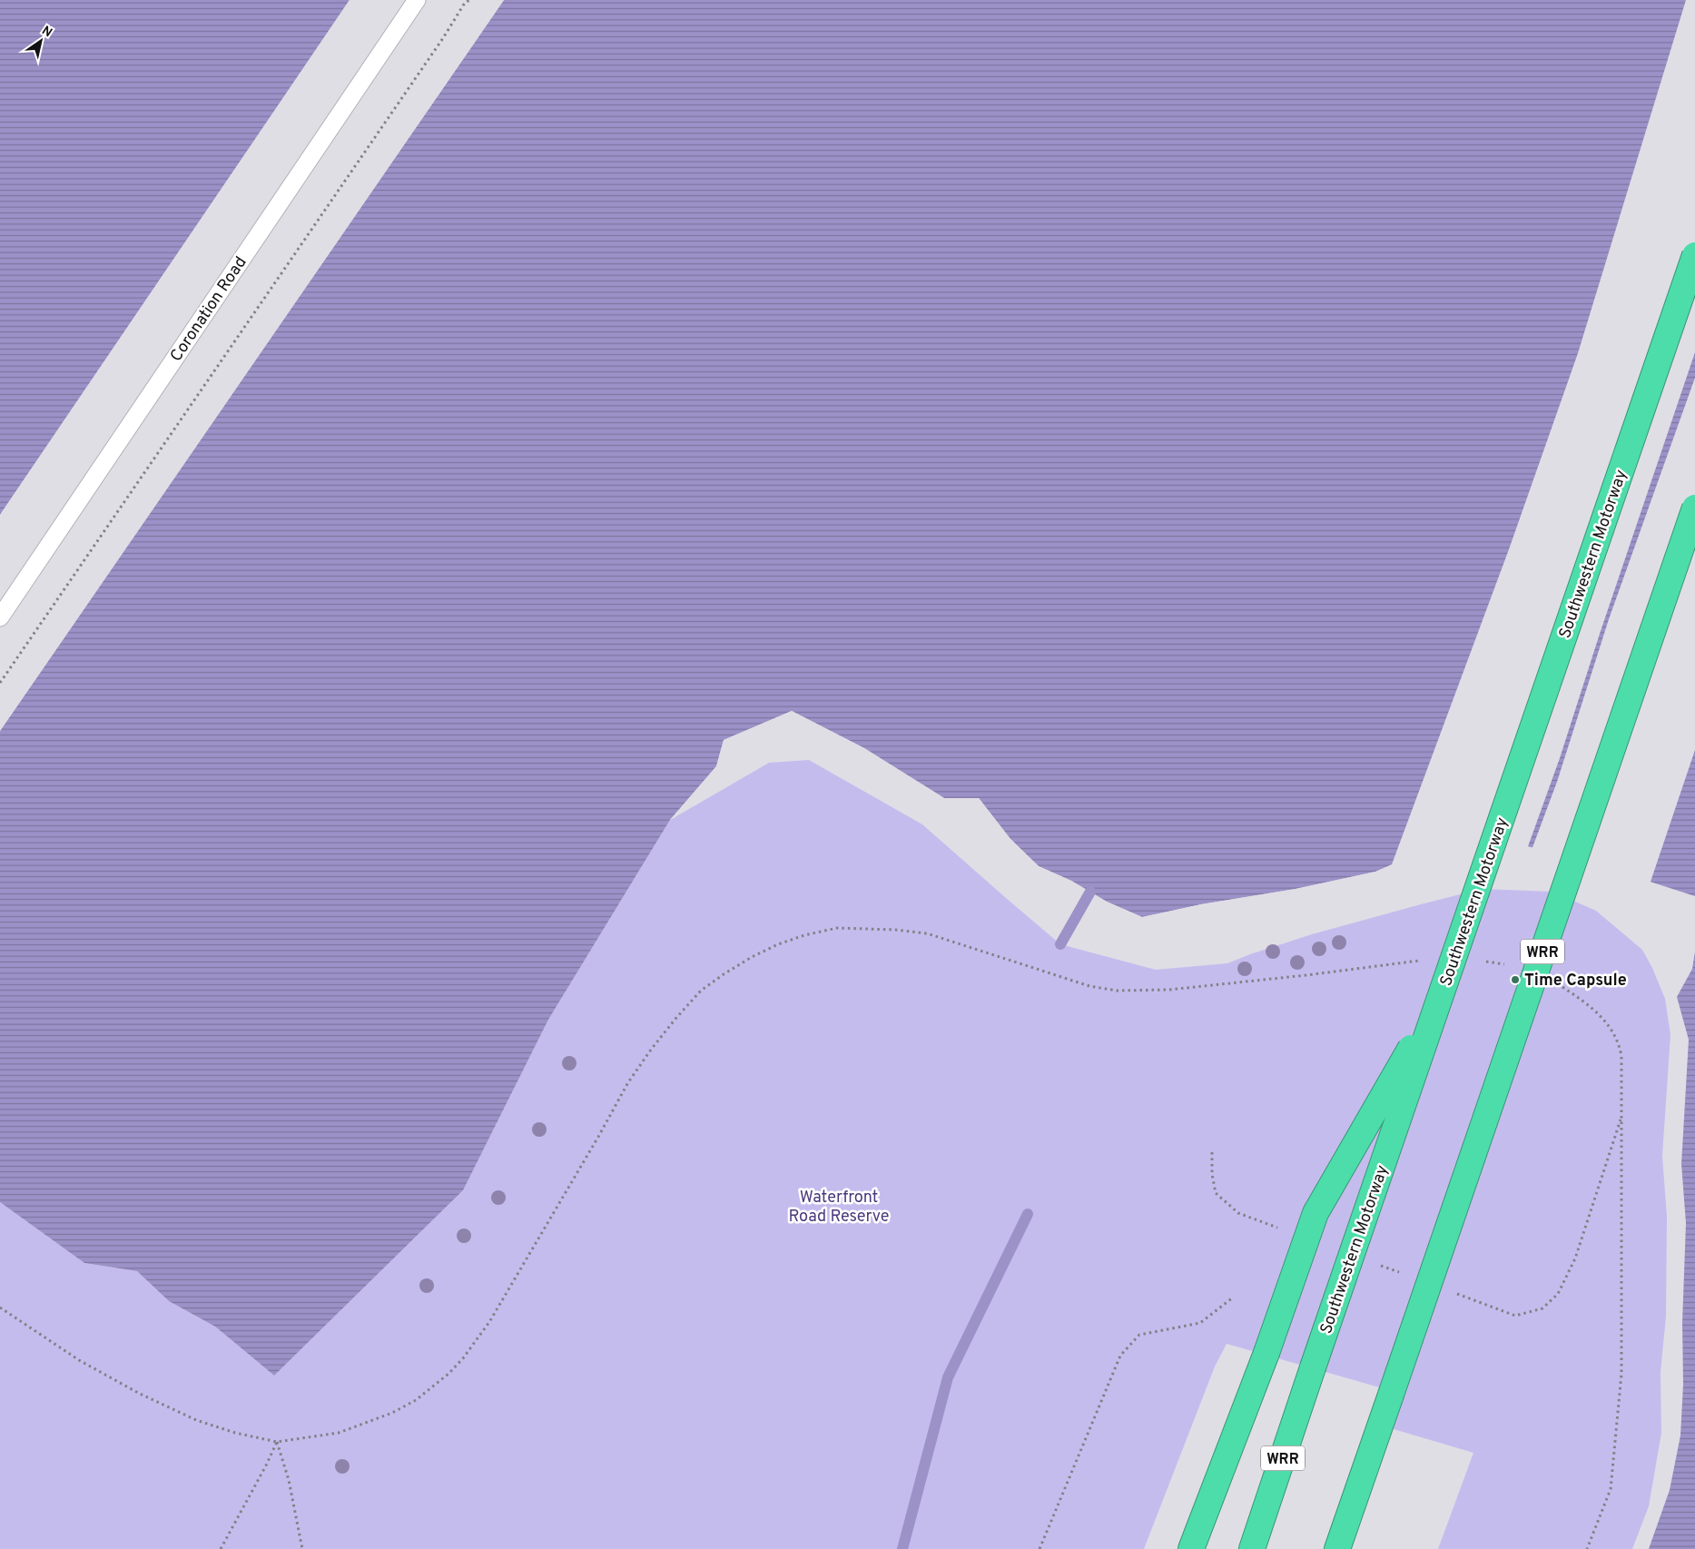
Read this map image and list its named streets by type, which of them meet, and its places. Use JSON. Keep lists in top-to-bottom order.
{
  "streets": {
    "highway": ["Southwestern Motorway", "WRR"],
    "lane": ["Coronation Road"]
  },
  "parks": ["Waterfront Road Reserve"],
  "places": ["Time Capsule"],
  "north": "top right"
}
